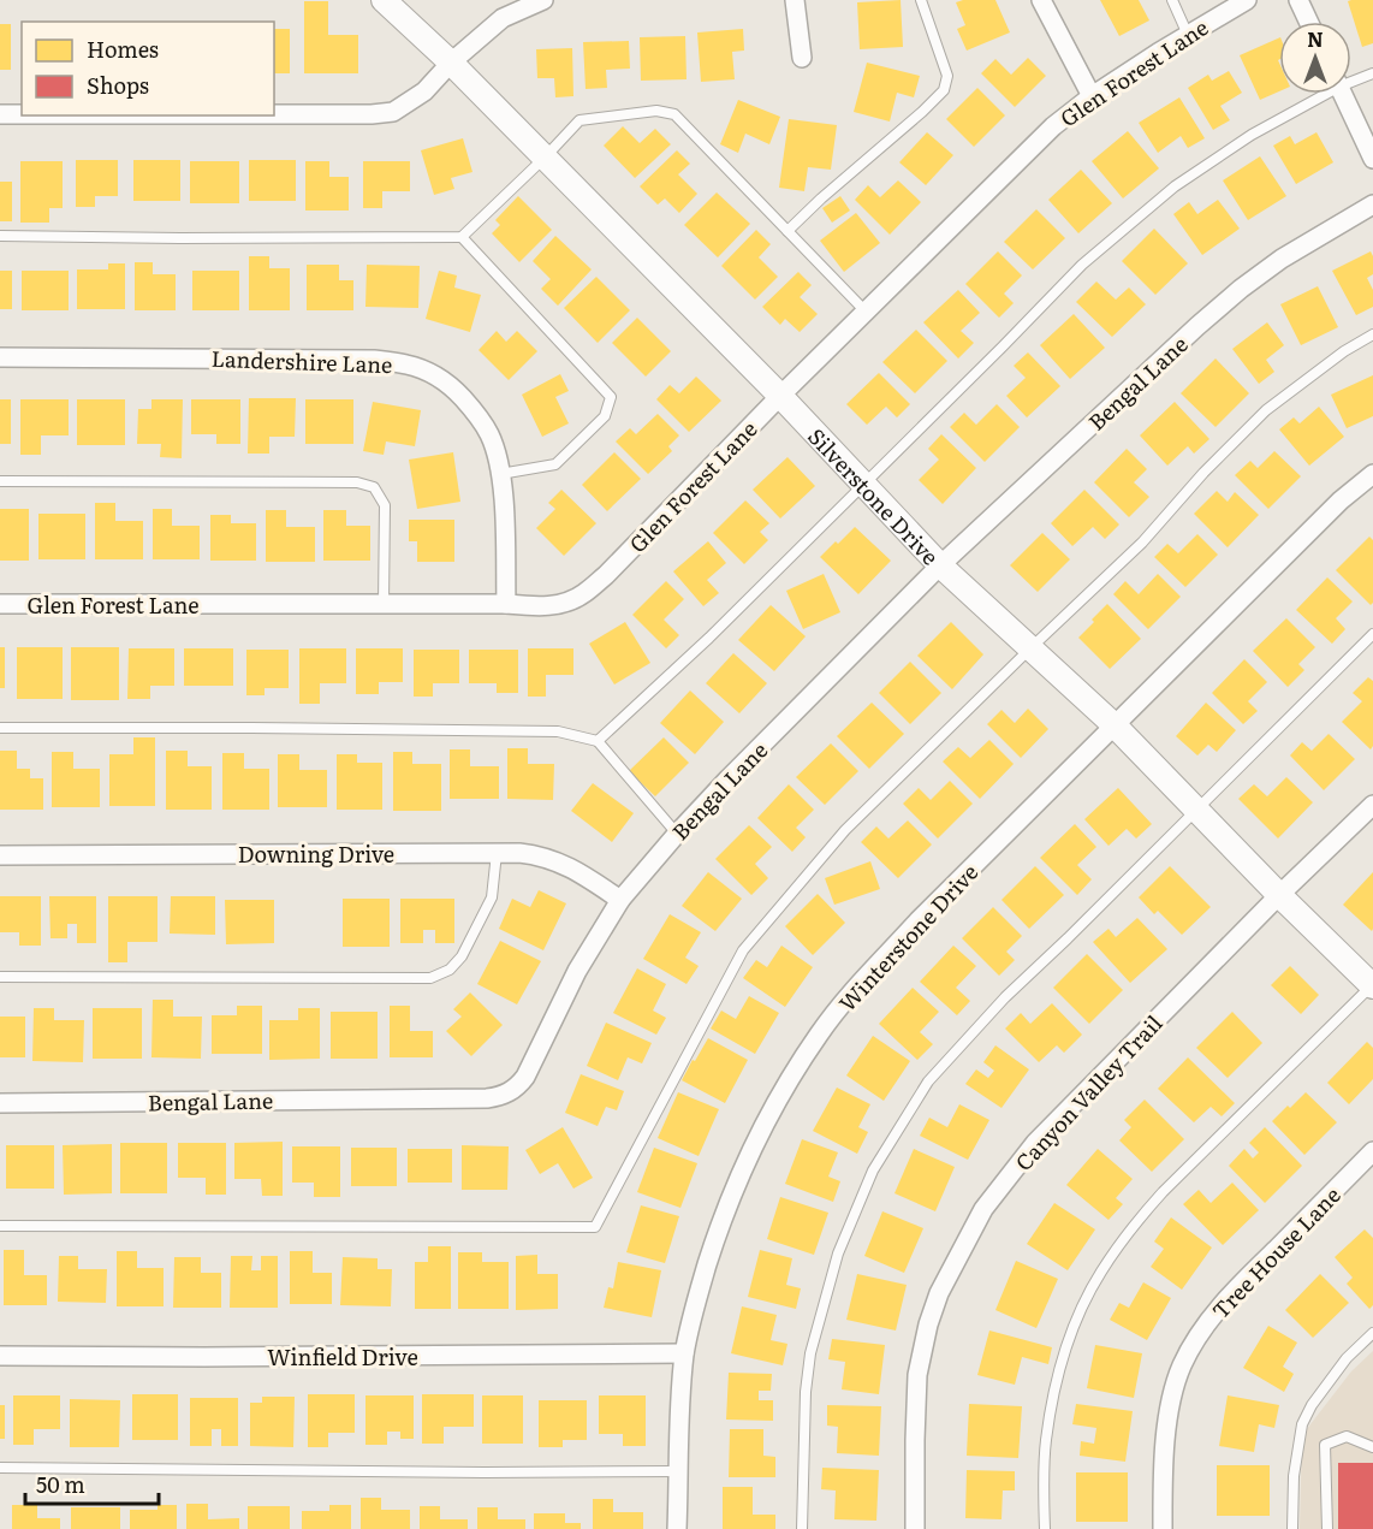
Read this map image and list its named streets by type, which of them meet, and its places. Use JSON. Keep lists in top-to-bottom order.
{
  "streets": {
    "street": [
      "Glen Forest Lane",
      "Landershire Lane",
      "Bengal Lane",
      "Silverstone Drive",
      "Downing Drive",
      "Winterstone Drive",
      "Canyon Valley Trail",
      "Tree House Lane",
      "Winfield Drive"
    ]
  },
  "crossings": [
    ["Glen Forest Lane", "Landershire Lane"],
    ["Glen Forest Lane", "Silverstone Drive"],
    ["Bengal Lane", "Silverstone Drive"],
    ["Bengal Lane", "Downing Drive"],
    ["Silverstone Drive", "Winterstone Drive"],
    ["Silverstone Drive", "Canyon Valley Trail"],
    ["Winterstone Drive", "Winfield Drive"]
  ],
  "legend": ["Homes", "Shops"],
  "scale_bar": "50 m",
  "north": "top"
}
